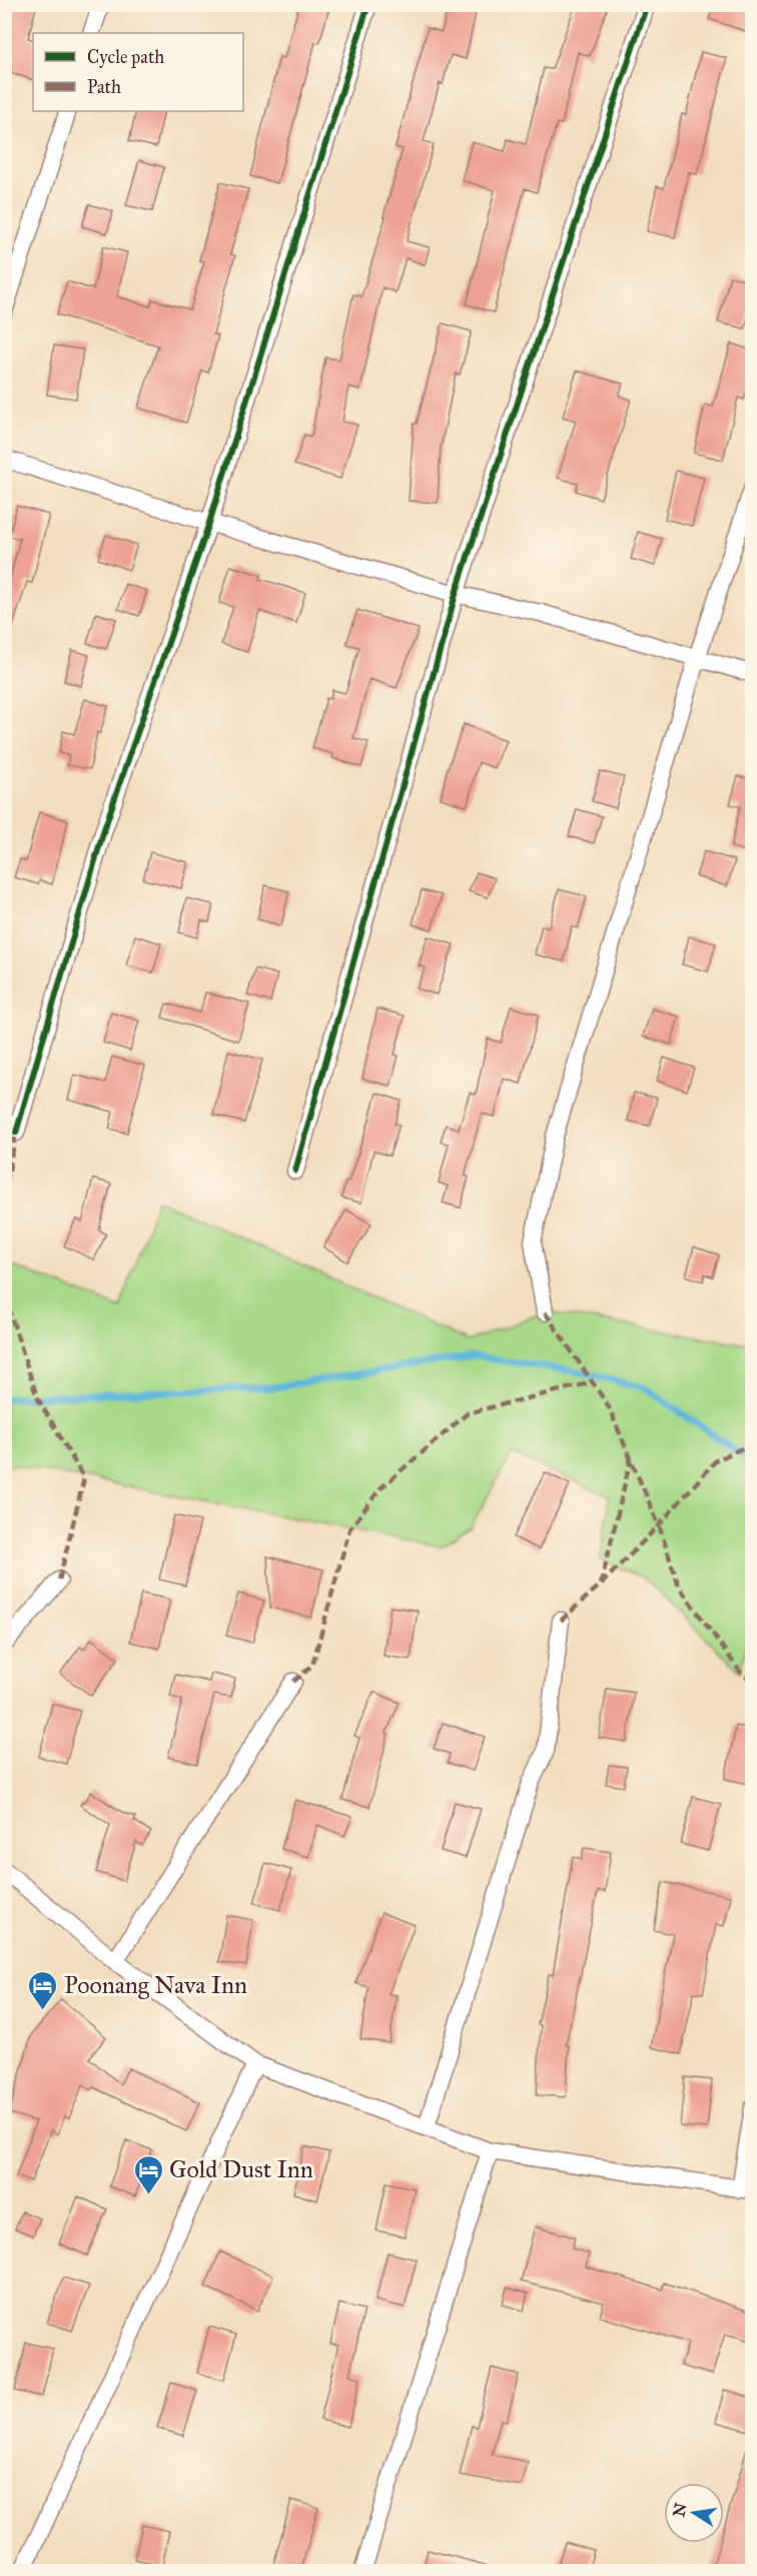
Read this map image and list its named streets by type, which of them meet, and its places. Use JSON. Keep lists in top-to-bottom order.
{
  "places": {
    "hotel": ["Poonang Nava Inn", "Gold Dust Inn"]
  },
  "legend": ["Cycle path", "Path"],
  "north": "left"
}
